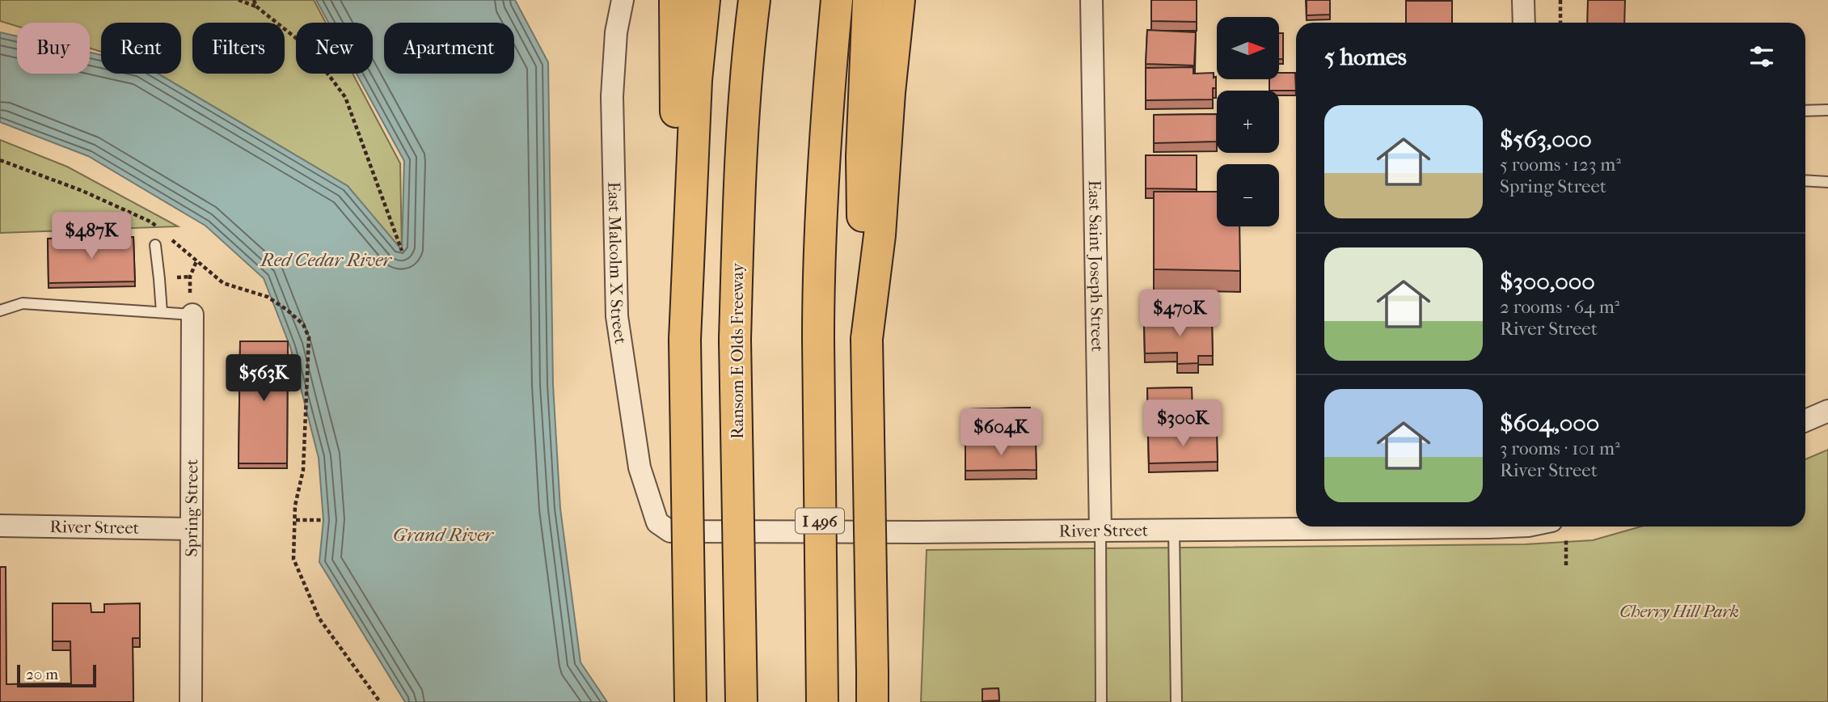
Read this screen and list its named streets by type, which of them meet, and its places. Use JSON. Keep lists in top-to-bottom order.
{
  "streets": {
    "highway": ["Ransom E Olds Freeway", "I 496"],
    "street": [
      "East Malcolm X Street",
      "East Saint Joseph Street",
      "Spring Street",
      "River Street"
    ]
  },
  "crossings": [
    ["East Malcolm X Street", "River Street"],
    ["East Saint Joseph Street", "River Street"],
    ["Spring Street", "River Street"]
  ],
  "water": ["Red Cedar River", "Grand River"],
  "parks": ["Cherry Hill Park"],
  "scale_bar": "20 m",
  "north": "right",
  "page": {
    "map_buttons": ["+", "−"],
    "chip": [
      "Buy",
      "Rent",
      "Filters",
      "New",
      "Apartment"
    ],
    "heading": "5 homes",
    "list": [
      {
        "name": "$563,000",
        "note": "5 rooms · 123 m² · Spring Street"
      },
      {
        "name": "$300,000",
        "note": "2 rooms · 64 m² · River Street"
      },
      {
        "name": "$604,000",
        "note": "3 rooms · 101 m² · River Street"
      }
    ],
    "price": [
      "$487K",
      "$470K",
      "$563K",
      "$300K",
      "$604K"
    ],
    "scale": "20 m"
  }
}
